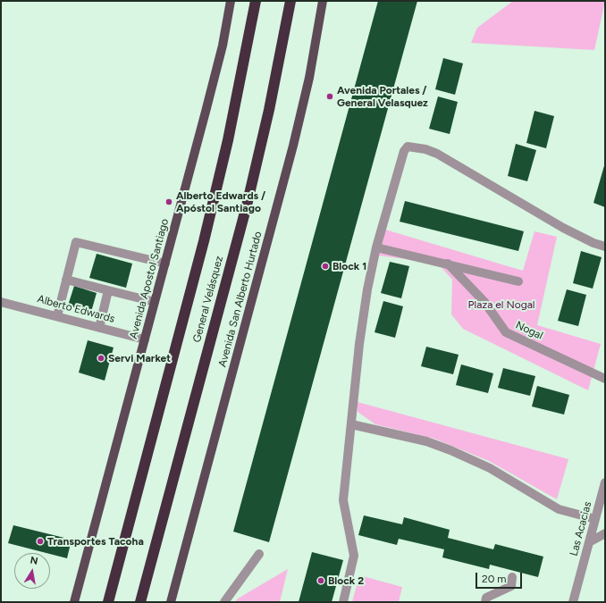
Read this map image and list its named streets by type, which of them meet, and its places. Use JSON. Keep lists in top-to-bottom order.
{
  "streets": {
    "highway": ["General Velásquez"],
    "main road": ["Avenida Apostol Santiago", "Avenida San Alberto Hurtado"],
    "street": ["Alberto Edwards", "Nogal", "Las Acacias"]
  },
  "crossings": [
    ["Avenida Apostol Santiago", "Alberto Edwards"]
  ],
  "parks": ["Plaza el Nogal"],
  "places": [
    "Avenida Portales / General Velasquez",
    "Alberto Edwards / Apóstol Santiago",
    "Block 1",
    "Servi Market",
    "Transportes Tacoha",
    "Block 2"
  ],
  "scale_bar": "20 m",
  "north": "top"
}
